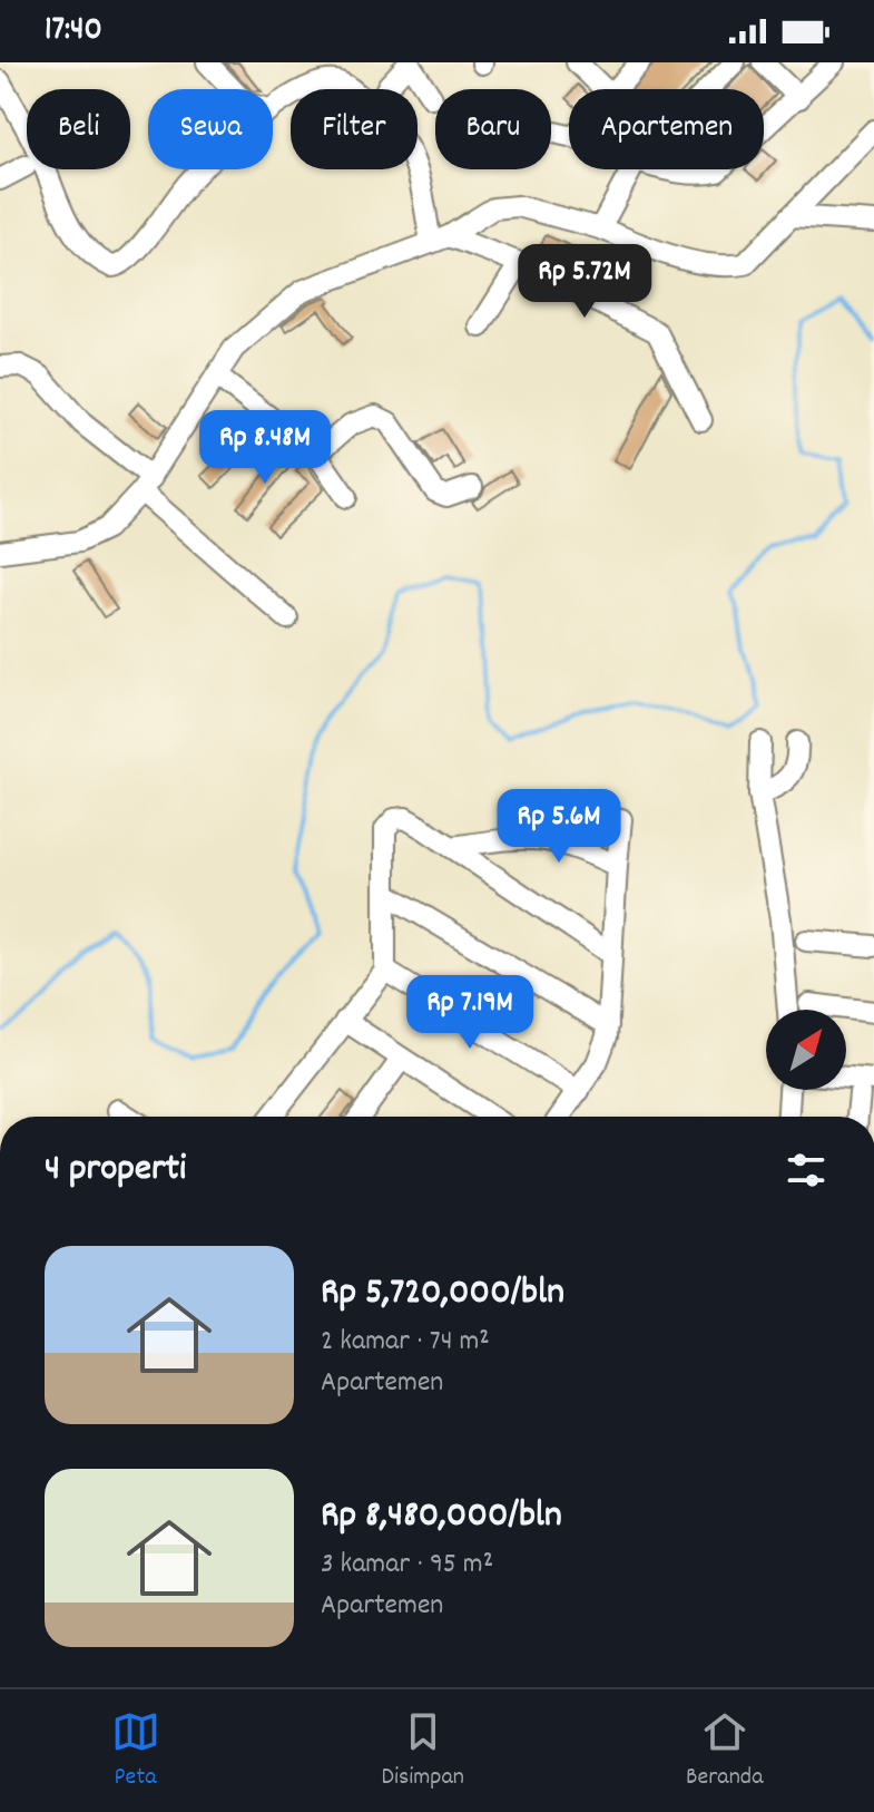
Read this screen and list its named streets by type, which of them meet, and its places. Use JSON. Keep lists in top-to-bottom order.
{
  "north": "top right",
  "page": {
    "status": "17:40",
    "chip": [
      "Beli",
      "Sewa",
      "Filter",
      "Baru",
      "Apartemen"
    ],
    "price": [
      "Rp 5.72M",
      "Rp 8.48M",
      "Rp 5.6M",
      "Rp 7.19M"
    ],
    "heading": "4 properti",
    "list": [
      {
        "name": "Rp 5,720,000/bln",
        "note": "2 kamar · 74 m² · Apartemen"
      },
      {
        "name": "Rp 8,480,000/bln",
        "note": "3 kamar · 95 m² · Apartemen"
      }
    ],
    "tabs": ["Peta", "Disimpan", "Beranda"]
  }
}
